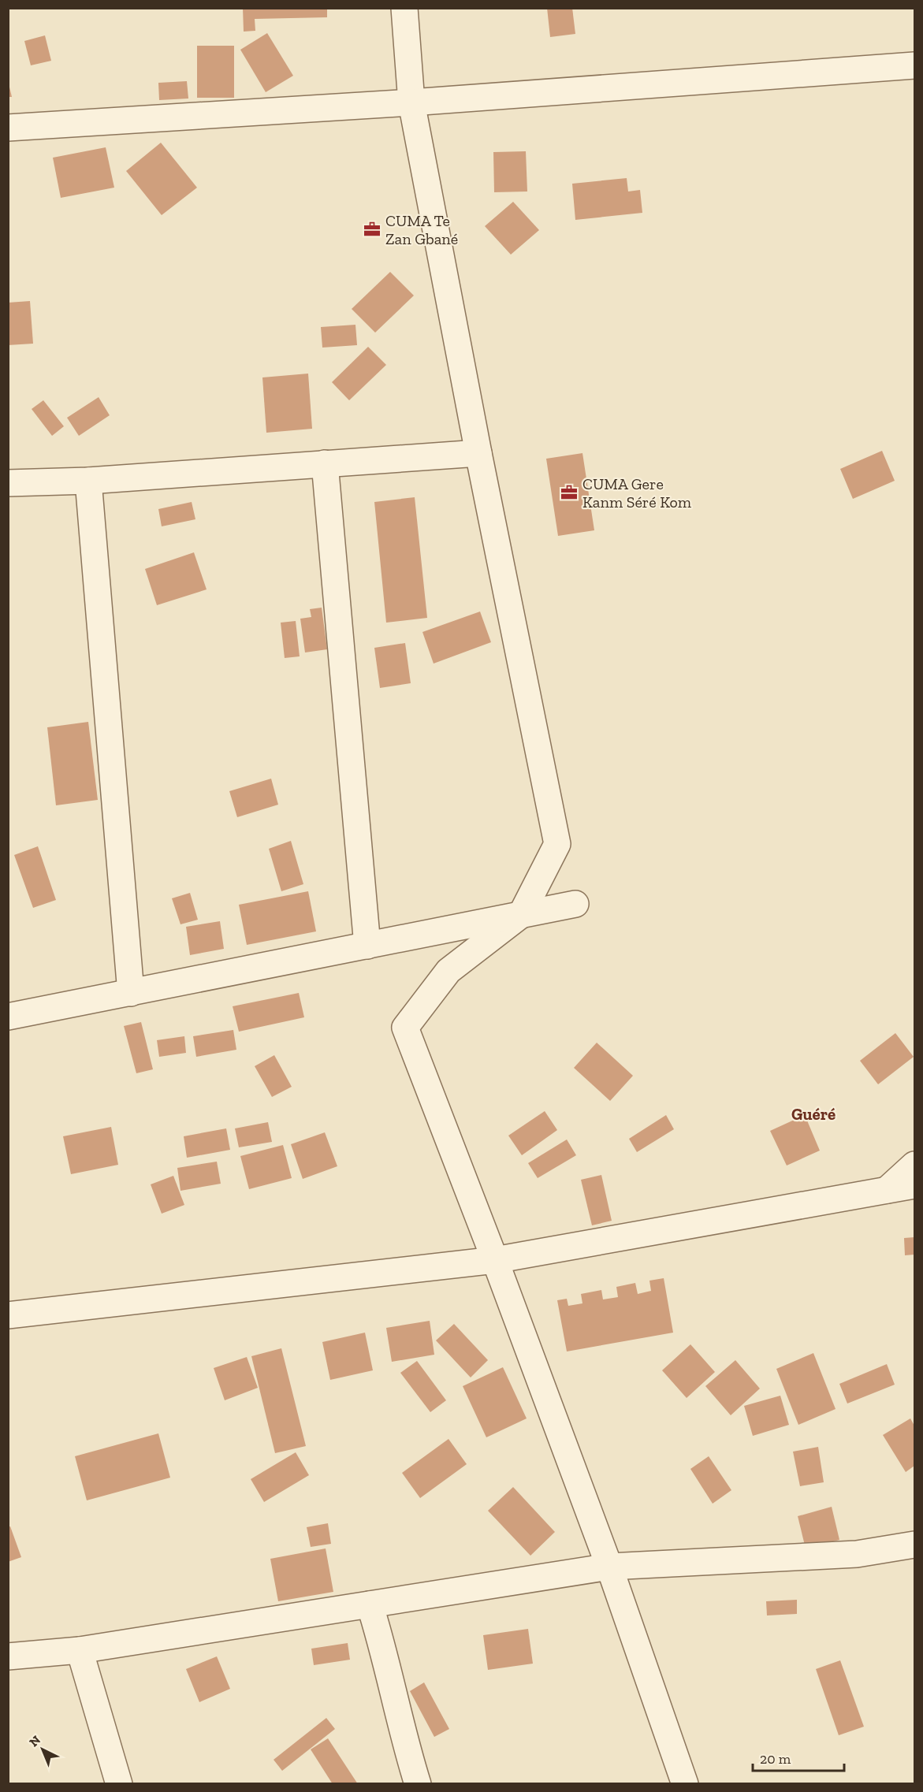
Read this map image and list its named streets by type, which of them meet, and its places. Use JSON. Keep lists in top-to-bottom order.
{
  "districts": ["Guéré"],
  "places": {
    "office": ["CUMA Te Zan Gbané", "CUMA Gere Kanm Séré Kom"]
  },
  "scale_bar": "20 m",
  "north": "top left"
}
